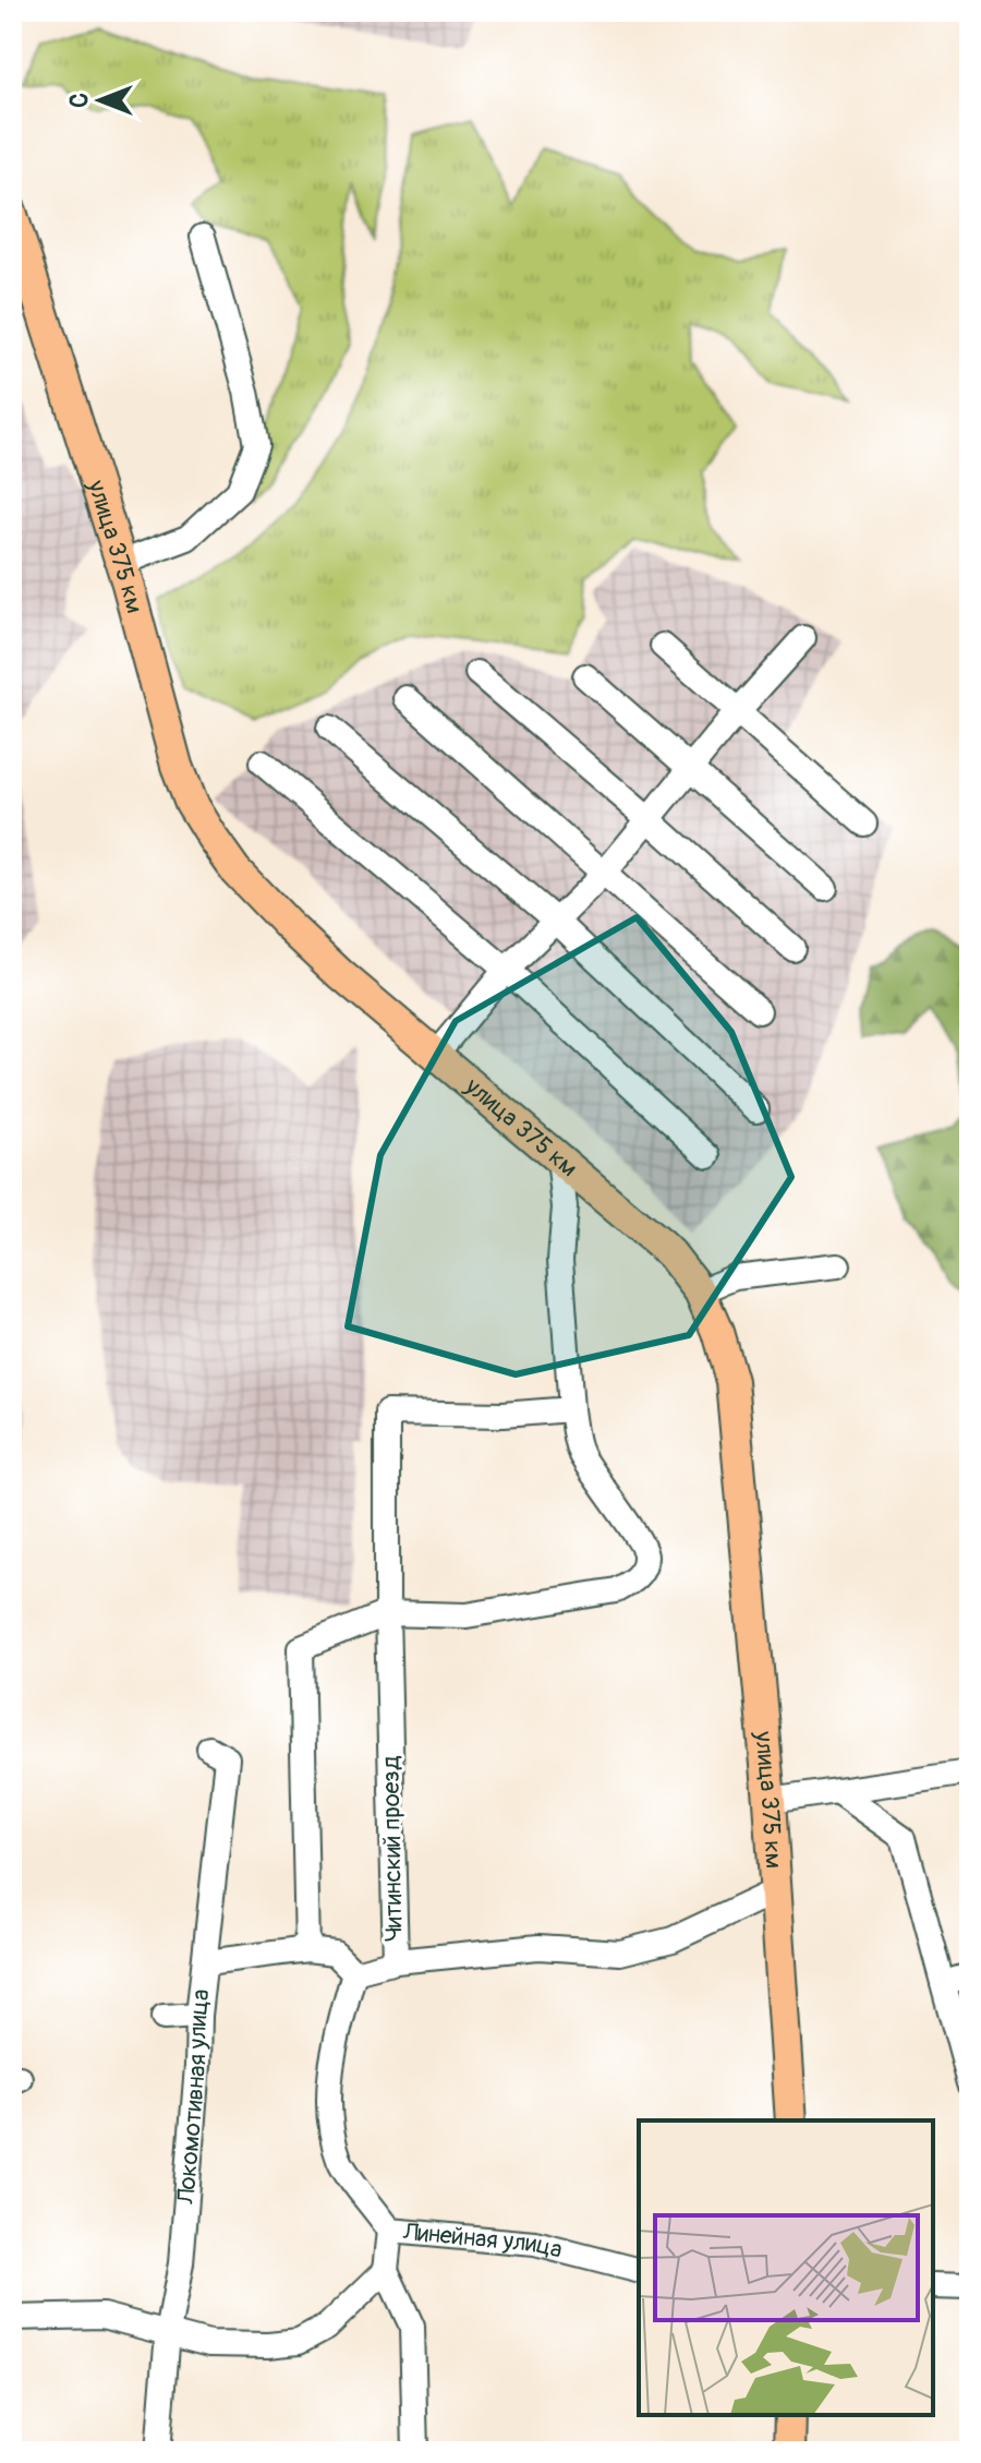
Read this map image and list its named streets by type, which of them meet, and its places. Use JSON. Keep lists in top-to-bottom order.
{
  "streets": {
    "main road": ["улица 375 км"],
    "street": ["Читинский проезд", "Локомотивная улица", "Линейная улица"]
  },
  "north": "left"
}
